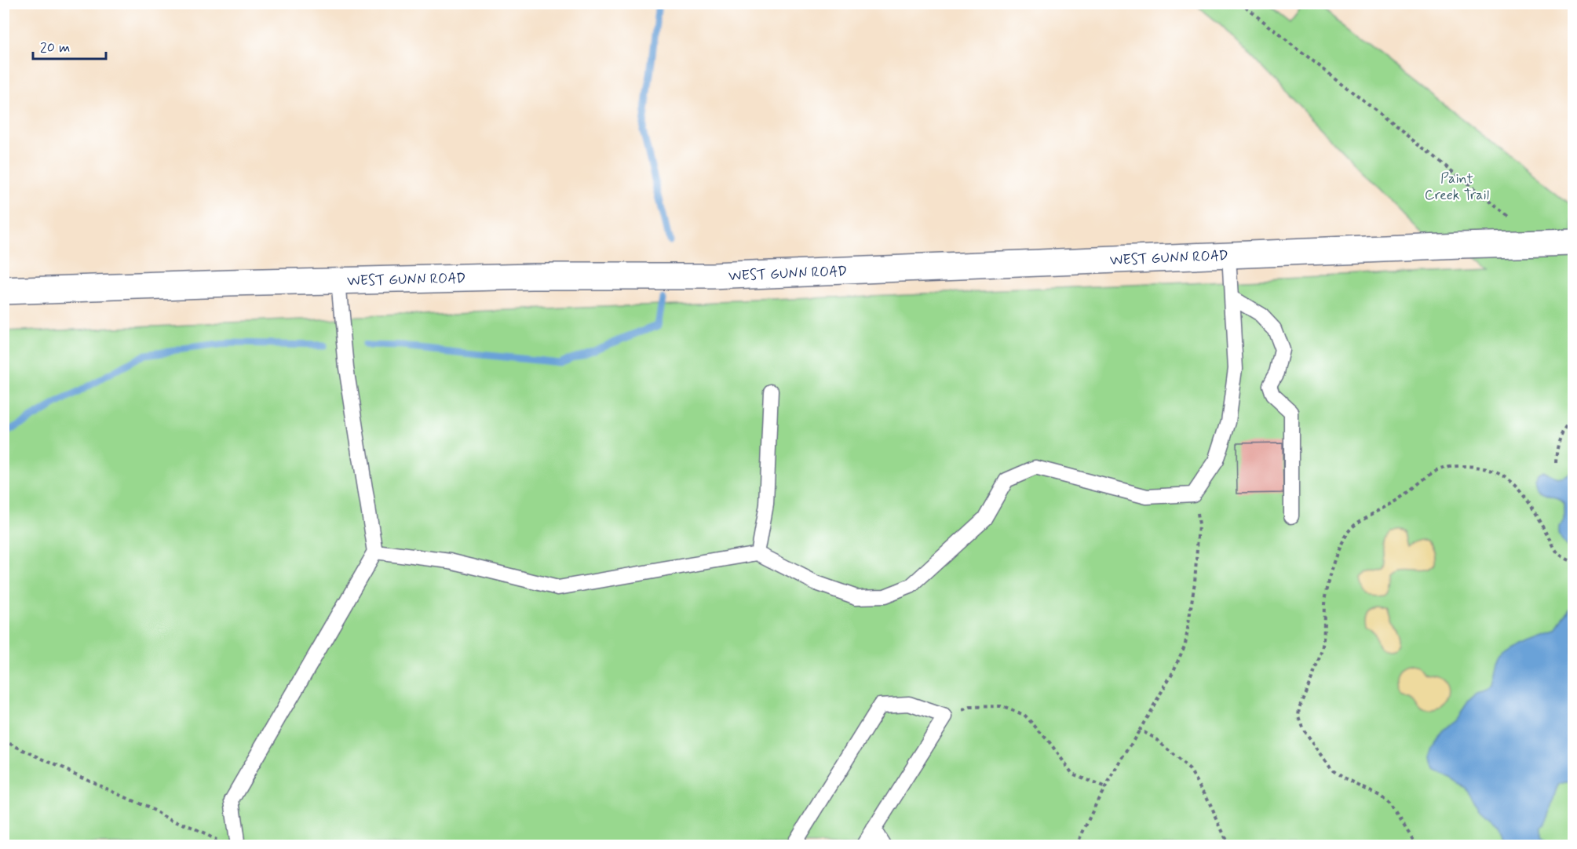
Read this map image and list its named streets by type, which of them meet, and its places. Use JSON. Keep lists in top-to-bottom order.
{
  "streets": {
    "street": ["WEST GUNN ROAD"]
  },
  "parks": ["Paint Creek Trail"],
  "scale_bar": "20 m"
}
